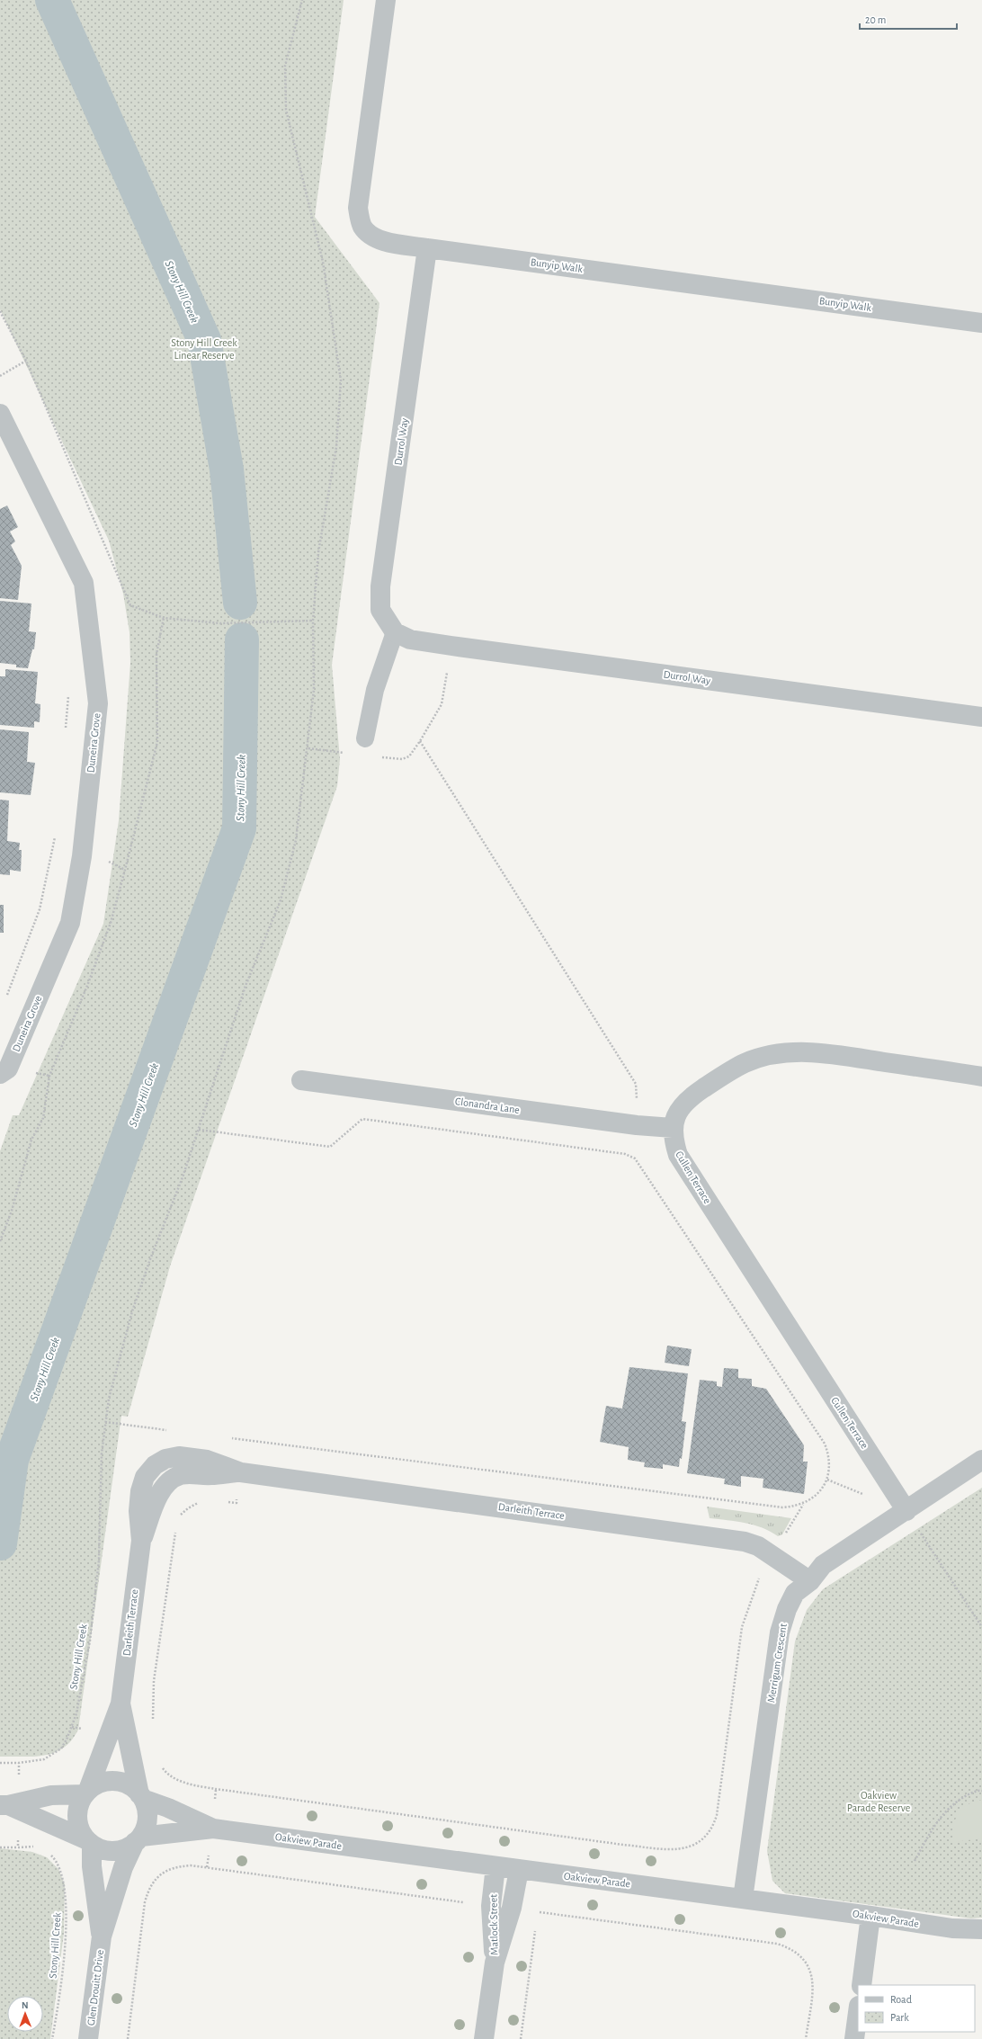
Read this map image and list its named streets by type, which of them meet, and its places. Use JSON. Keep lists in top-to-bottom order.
{
  "streets": {
    "street": [
      "Bunyip Walk",
      "Durrol Way",
      "Duneira Grove",
      "Clonandra Lane",
      "Cullen Terrace",
      "Darleith Terrace",
      "Merrigum Crescent",
      "Oakview Parade",
      "Matlock Street",
      "Glen Drouitt Drive"
    ],
    "path": ["Stony Hill Creek"]
  },
  "crossings": [
    ["Bunyip Walk", "Durrol Way"],
    ["Clonandra Lane", "Cullen Terrace"],
    ["Cullen Terrace", "Merrigum Crescent"],
    ["Darleith Terrace", "Merrigum Crescent"],
    ["Darleith Terrace", "Oakview Parade"],
    ["Darleith Terrace", "Glen Drouitt Drive"],
    ["Merrigum Crescent", "Oakview Parade"],
    ["Oakview Parade", "Matlock Street"],
    ["Oakview Parade", "Glen Drouitt Drive"]
  ],
  "water": ["Stony Hill Creek"],
  "parks": ["Stony Hill Creek Linear Reserve", "Oakview Parade Reserve"],
  "legend": ["Road", "Park"],
  "scale_bar": "20 m",
  "north": "top"
}
